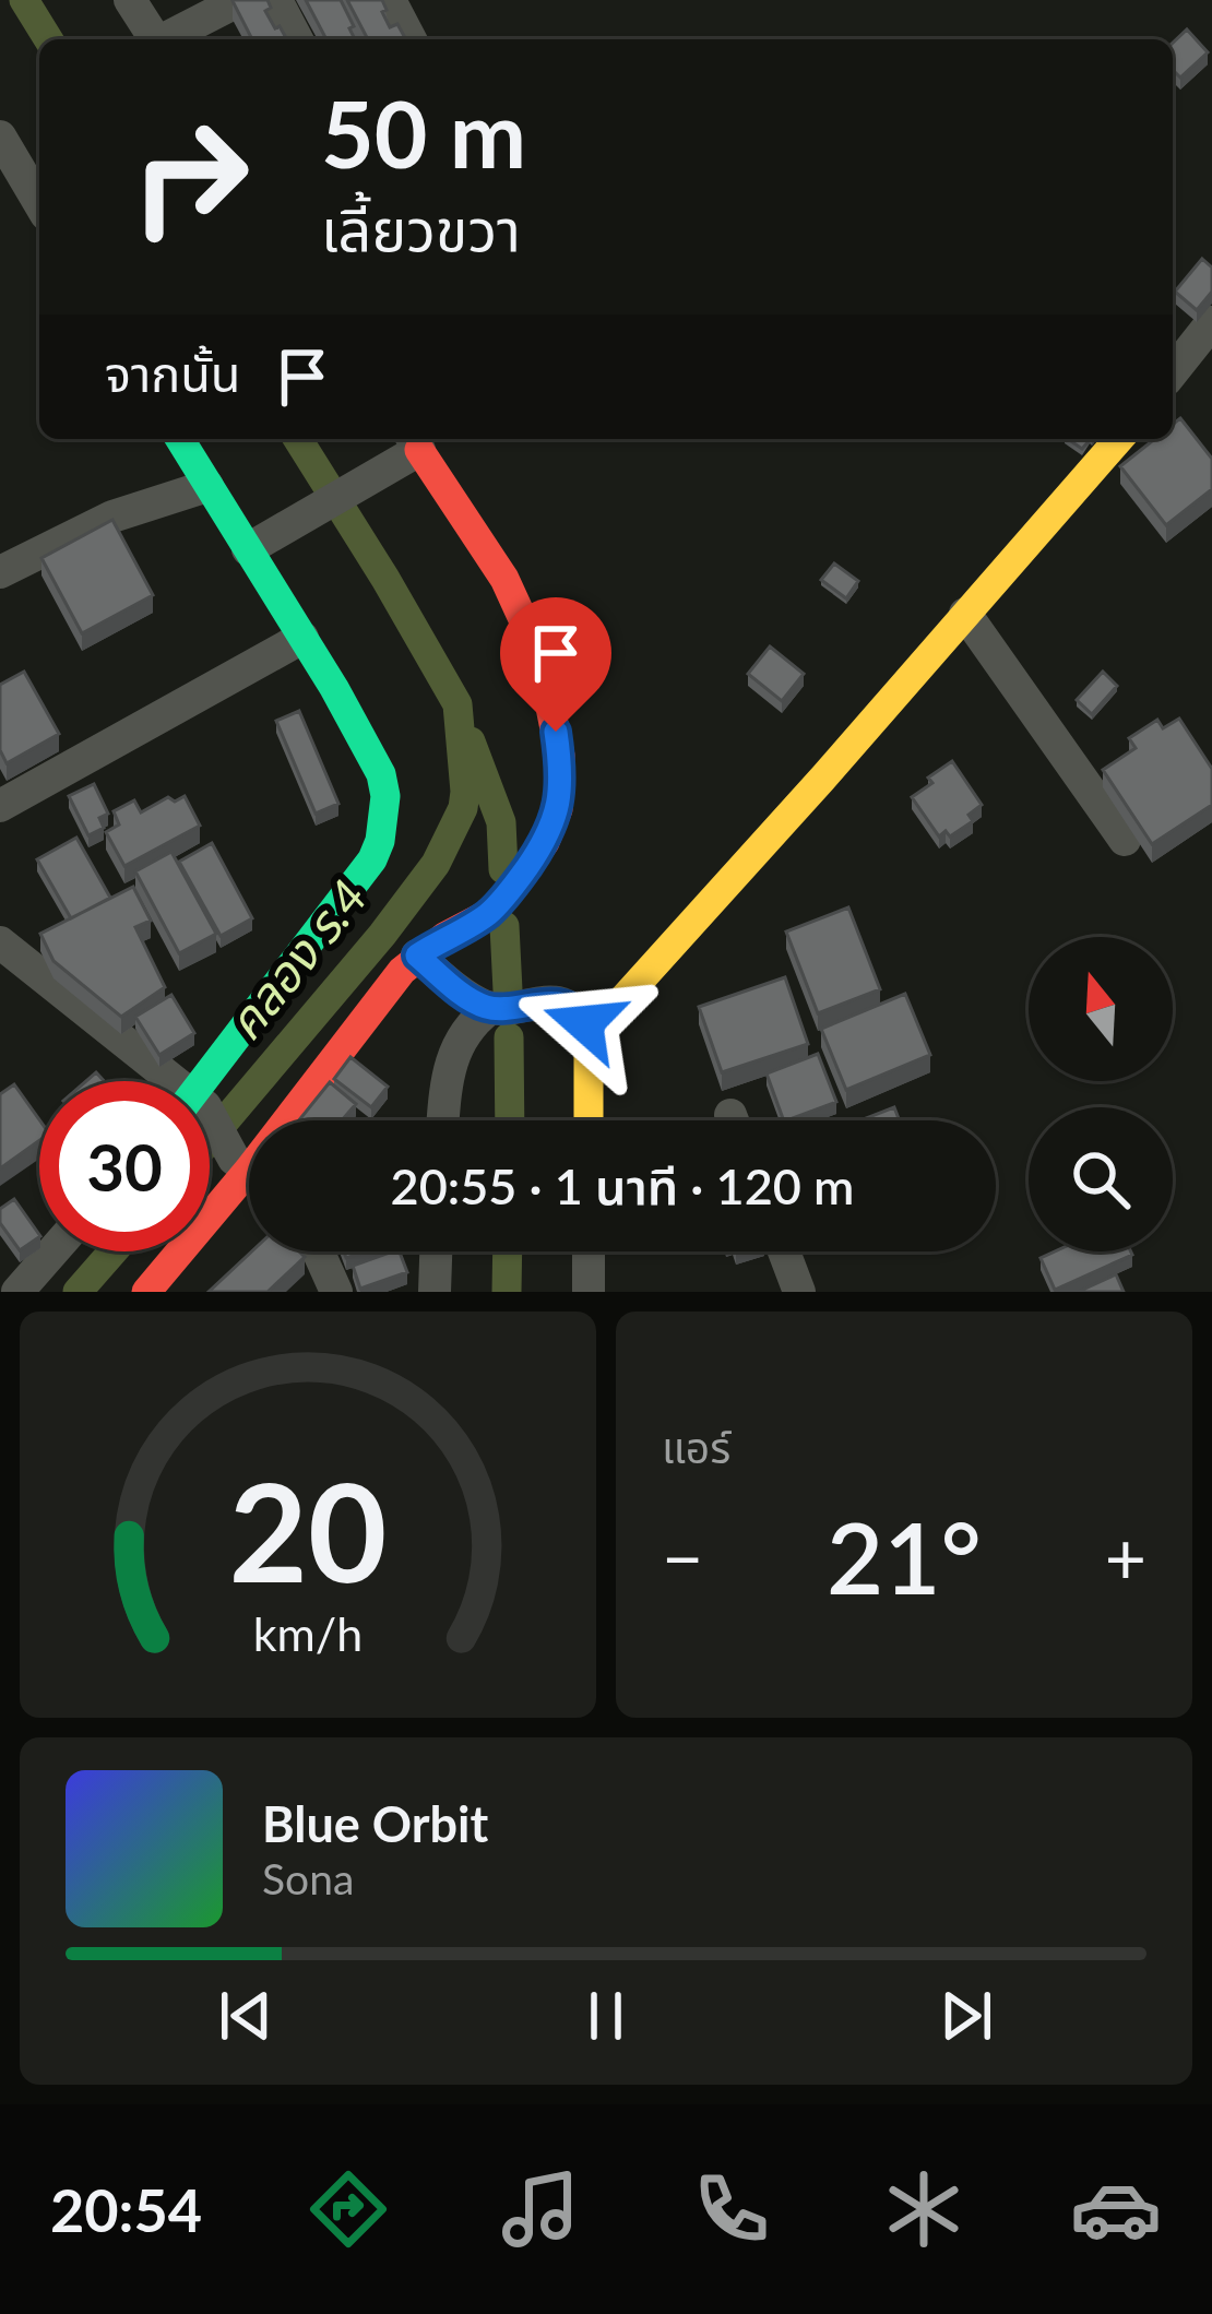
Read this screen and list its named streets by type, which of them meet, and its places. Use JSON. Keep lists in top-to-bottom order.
{
  "water": ["คลอง ร.4"],
  "north": "top",
  "page": {
    "turn": ["50 m", "เลี้ยวขวา"],
    "then": "จากนั้น",
    "limit": "30",
    "trip": "20:55 · 1 นาที · 120 m",
    "tile": "แอร์",
    "heat": ["−", "21°", "+"],
    "song": ["Blue Orbit", "Sona"],
    "tabs": "20:54",
    "gauge": ["20", "km/h"]
  }
}
